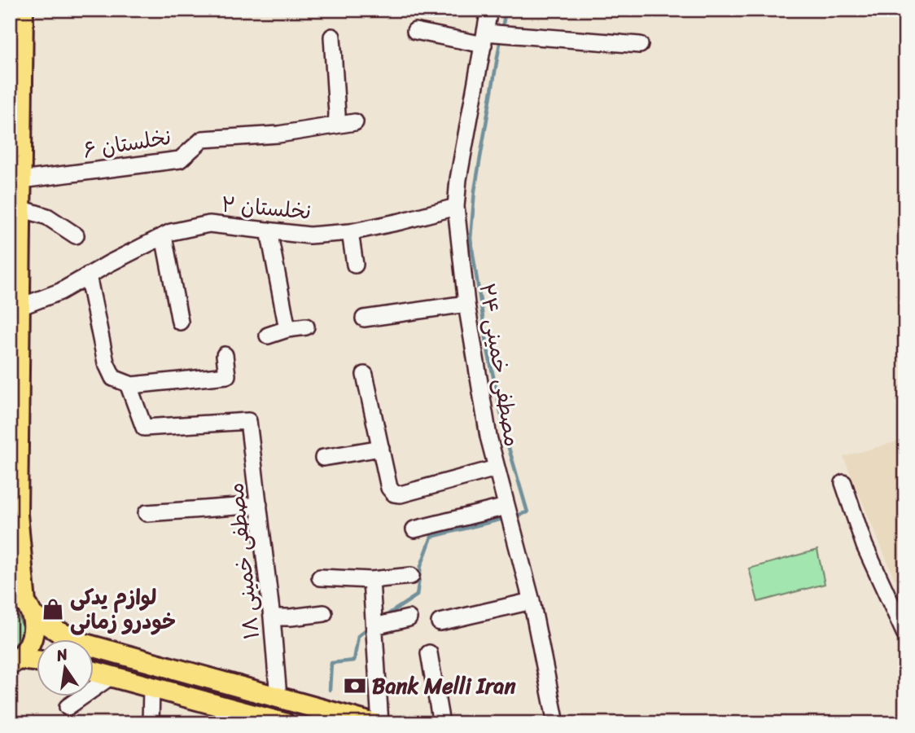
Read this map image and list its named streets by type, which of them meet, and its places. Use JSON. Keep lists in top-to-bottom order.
{
  "streets": {
    "street": [
      "نخلستان ۶",
      "نخلستان ۲",
      "مصطفی خمینی ۲۴",
      "مصطفی خمینی ۱۸"
    ]
  },
  "crossings": [
    ["نخلستان ۲", "مصطفی خمینی ۲۴"]
  ],
  "places": {
    "shop": ["لوازم یدکی خودرو زمانی"],
    "bank": ["Bank Melli Iran"]
  },
  "north": "top"
}
